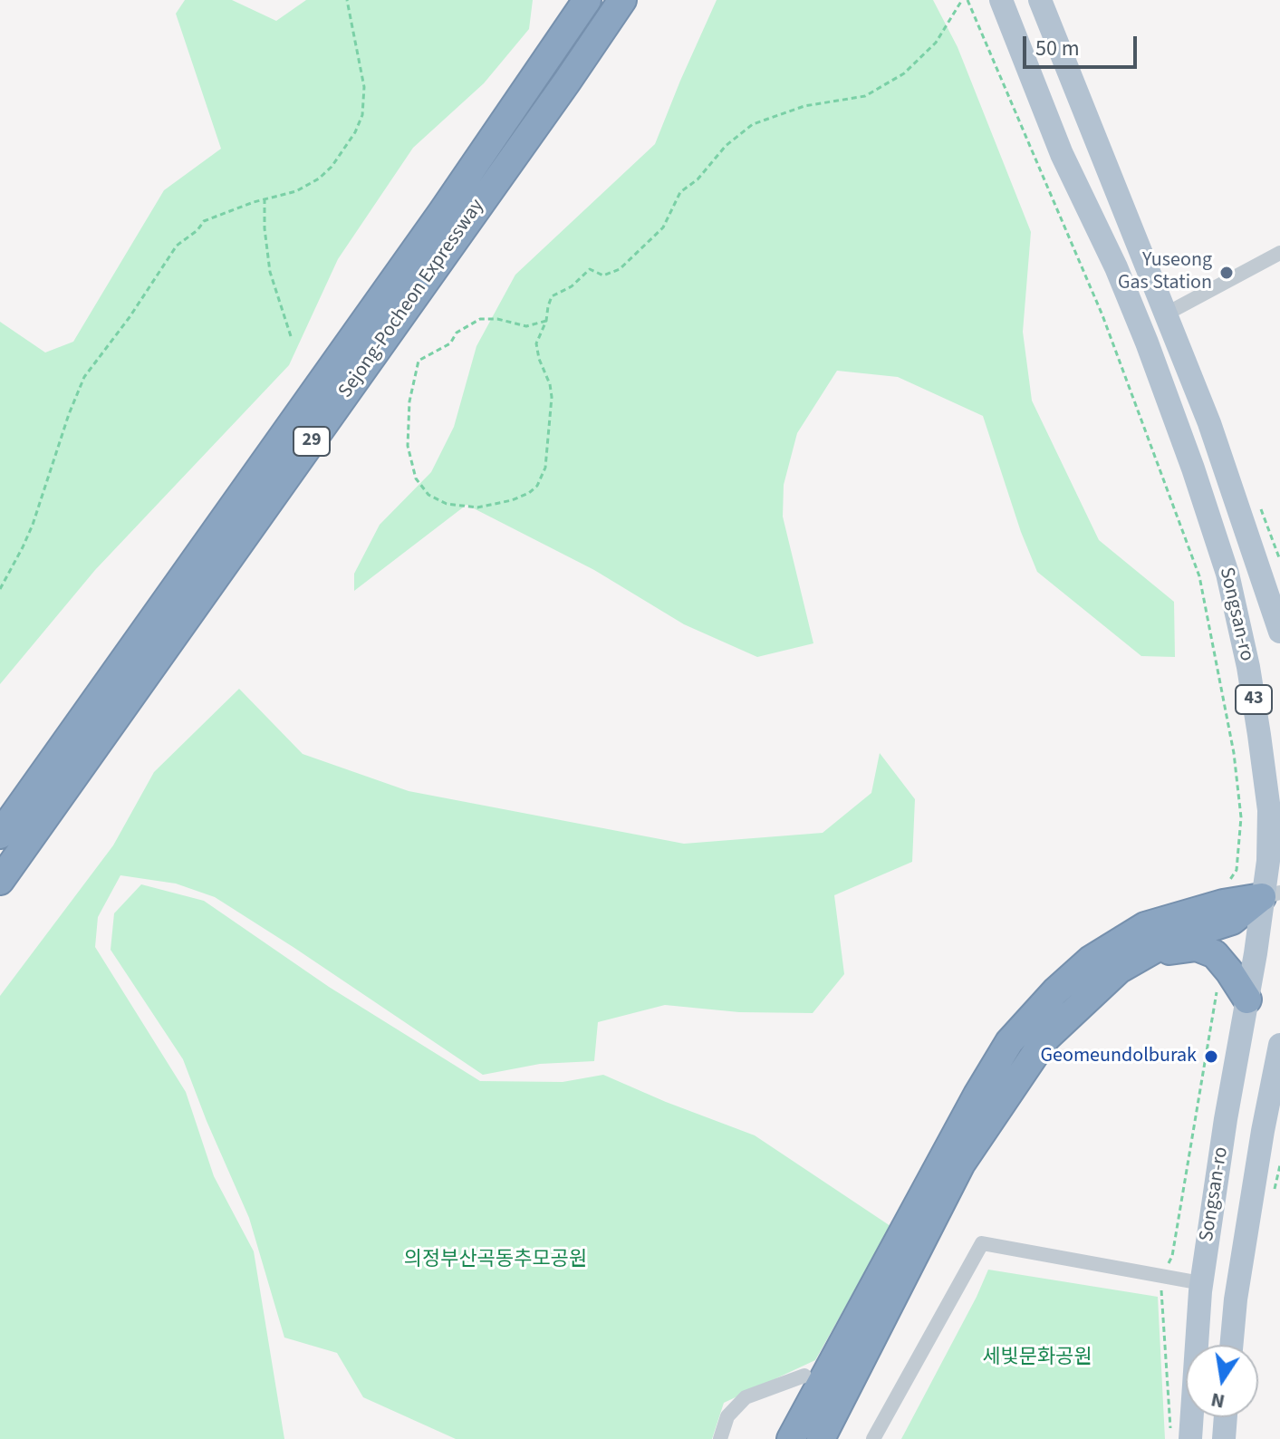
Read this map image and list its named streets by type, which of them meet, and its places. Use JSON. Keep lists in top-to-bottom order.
{
  "streets": {
    "highway": ["Sejong-Pocheon Expressway", "29"],
    "main road": ["Songsan-ro", "43"]
  },
  "parks": ["의정부산곡동추모공원", "세빛문화공원"],
  "places": ["Yuseong Gas Station", "Geomeundolburak"],
  "scale_bar": "50 m",
  "north": "bottom"
}
